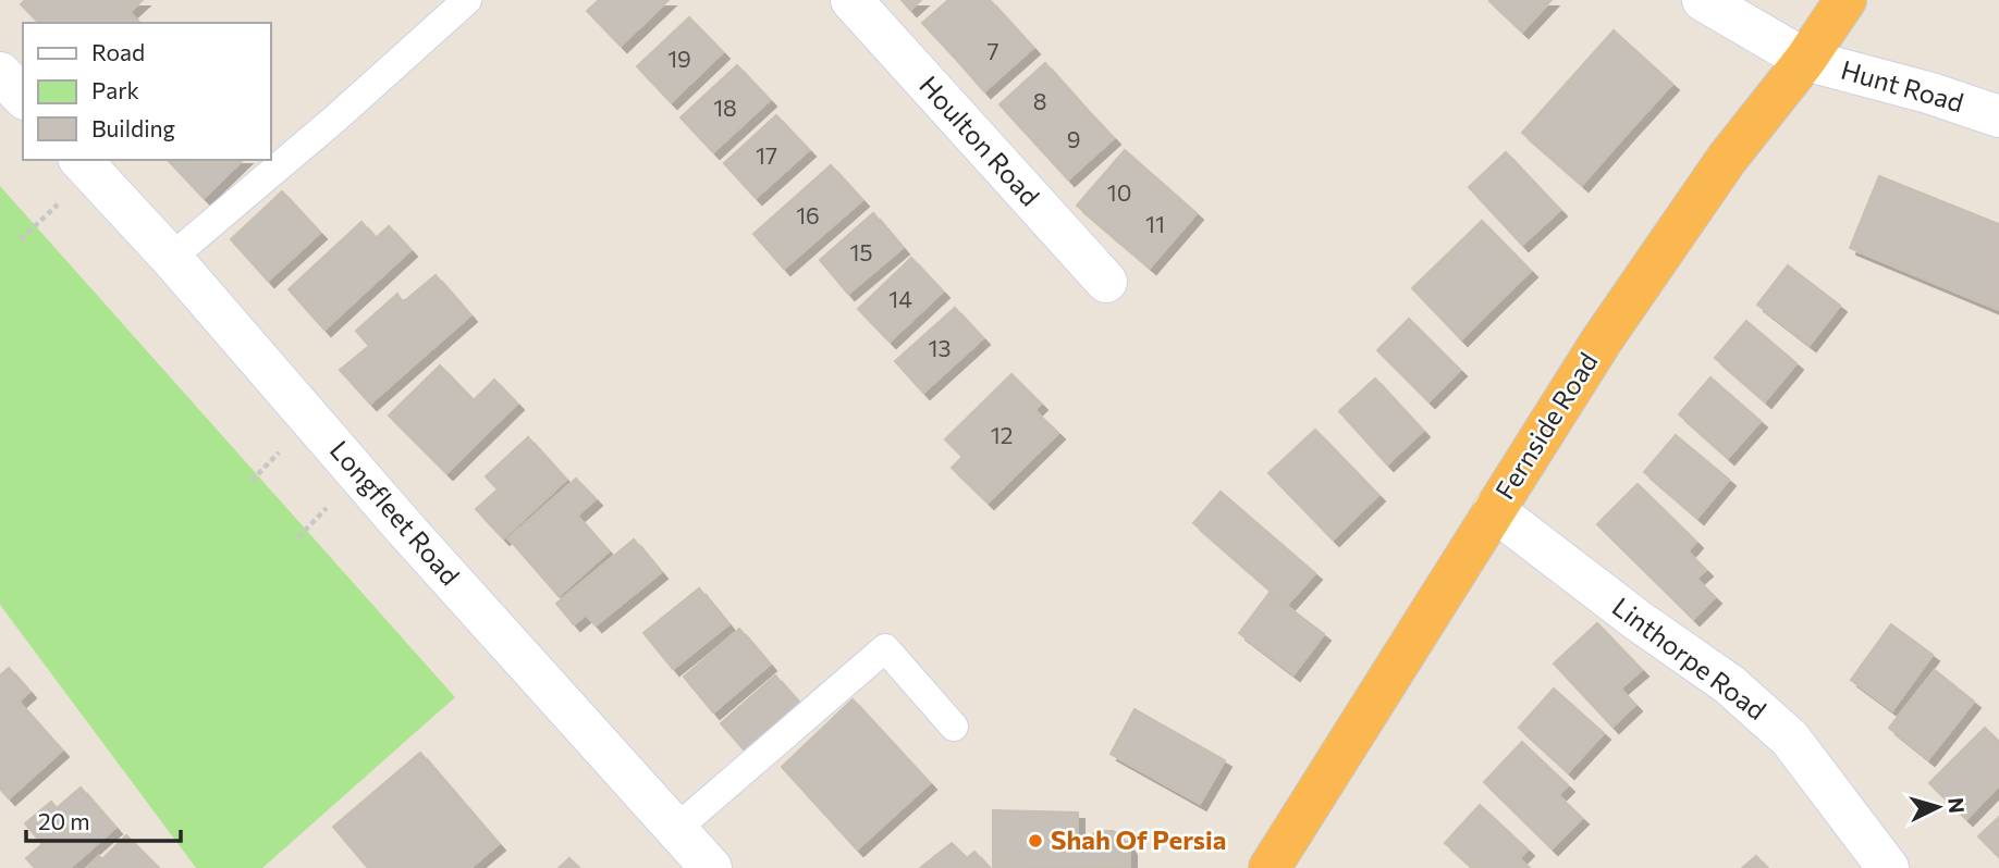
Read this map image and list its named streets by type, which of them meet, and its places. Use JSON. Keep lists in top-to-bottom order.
{
  "streets": {
    "highway": ["Fernside Road"],
    "street": [
      "Hunt Road",
      "Houlton Road",
      "Longfleet Road",
      "Linthorpe Road"
    ]
  },
  "crossings": [
    ["Hunt Road", "Fernside Road"],
    ["Fernside Road", "Linthorpe Road"]
  ],
  "places": ["Shah Of Persia"],
  "house_numbers": [
    "7",
    "19",
    "8",
    "18",
    "9",
    "17",
    "10",
    "16",
    "11",
    "15",
    "14",
    "13",
    "12"
  ],
  "legend": ["Road", "Park", "Building"],
  "scale_bar": "20 m",
  "north": "right"
}
